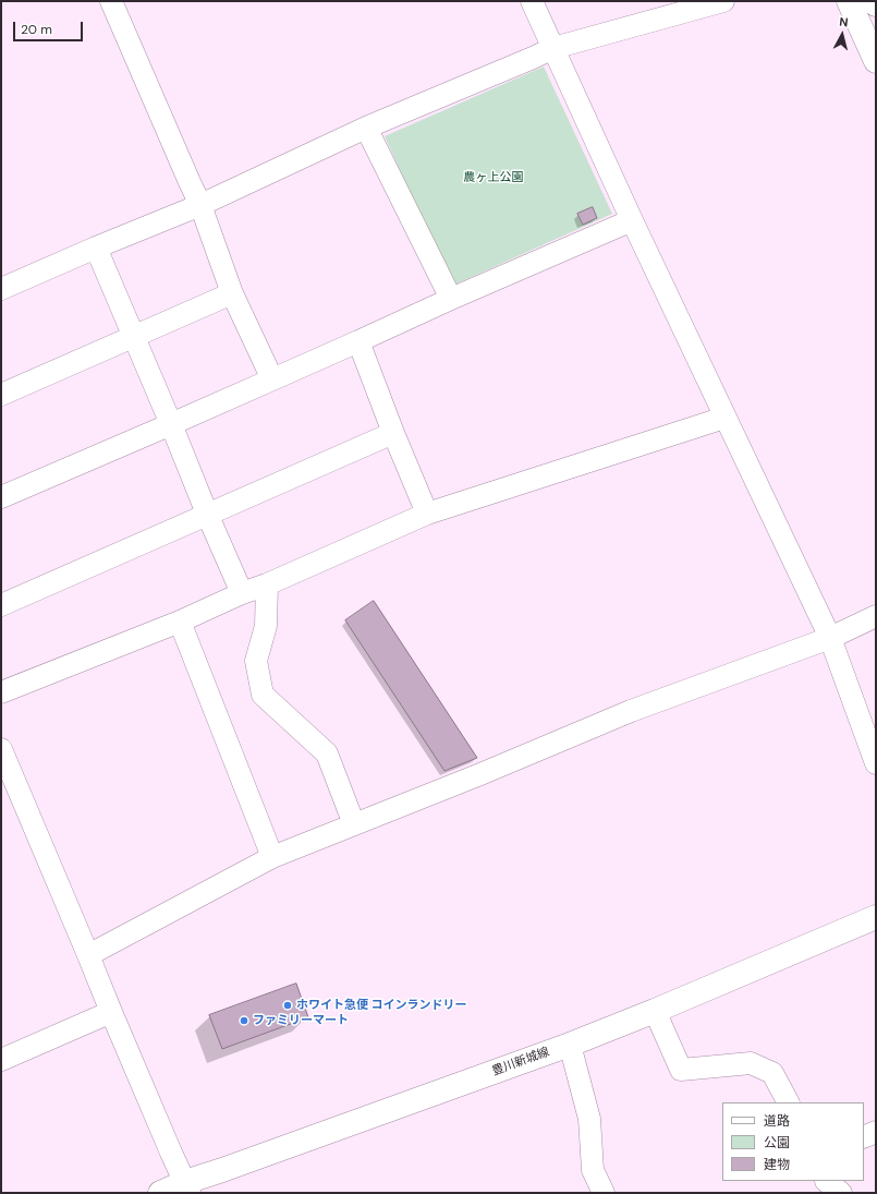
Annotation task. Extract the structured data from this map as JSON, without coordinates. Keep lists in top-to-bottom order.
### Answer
{
  "streets": {
    "main road": ["豊川新城線"]
  },
  "parks": ["農ヶ上公園"],
  "places": ["ホワイト急便 コインランドリー", "ファミリーマート"],
  "legend": ["道路", "公園", "建物"],
  "scale_bar": "20 m",
  "north": "top"
}
